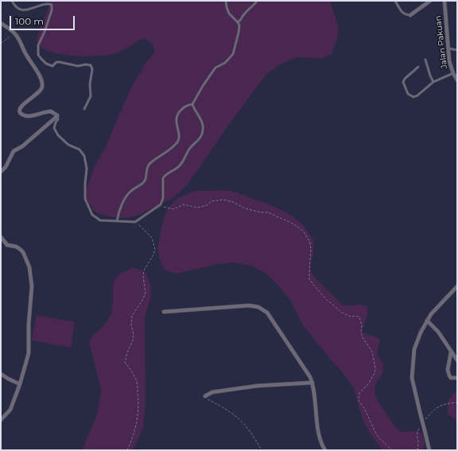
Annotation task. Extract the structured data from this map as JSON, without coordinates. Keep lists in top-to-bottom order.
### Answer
{
  "streets": {
    "street": ["Jalan Pakuan"]
  },
  "scale_bar": "100 m"
}
